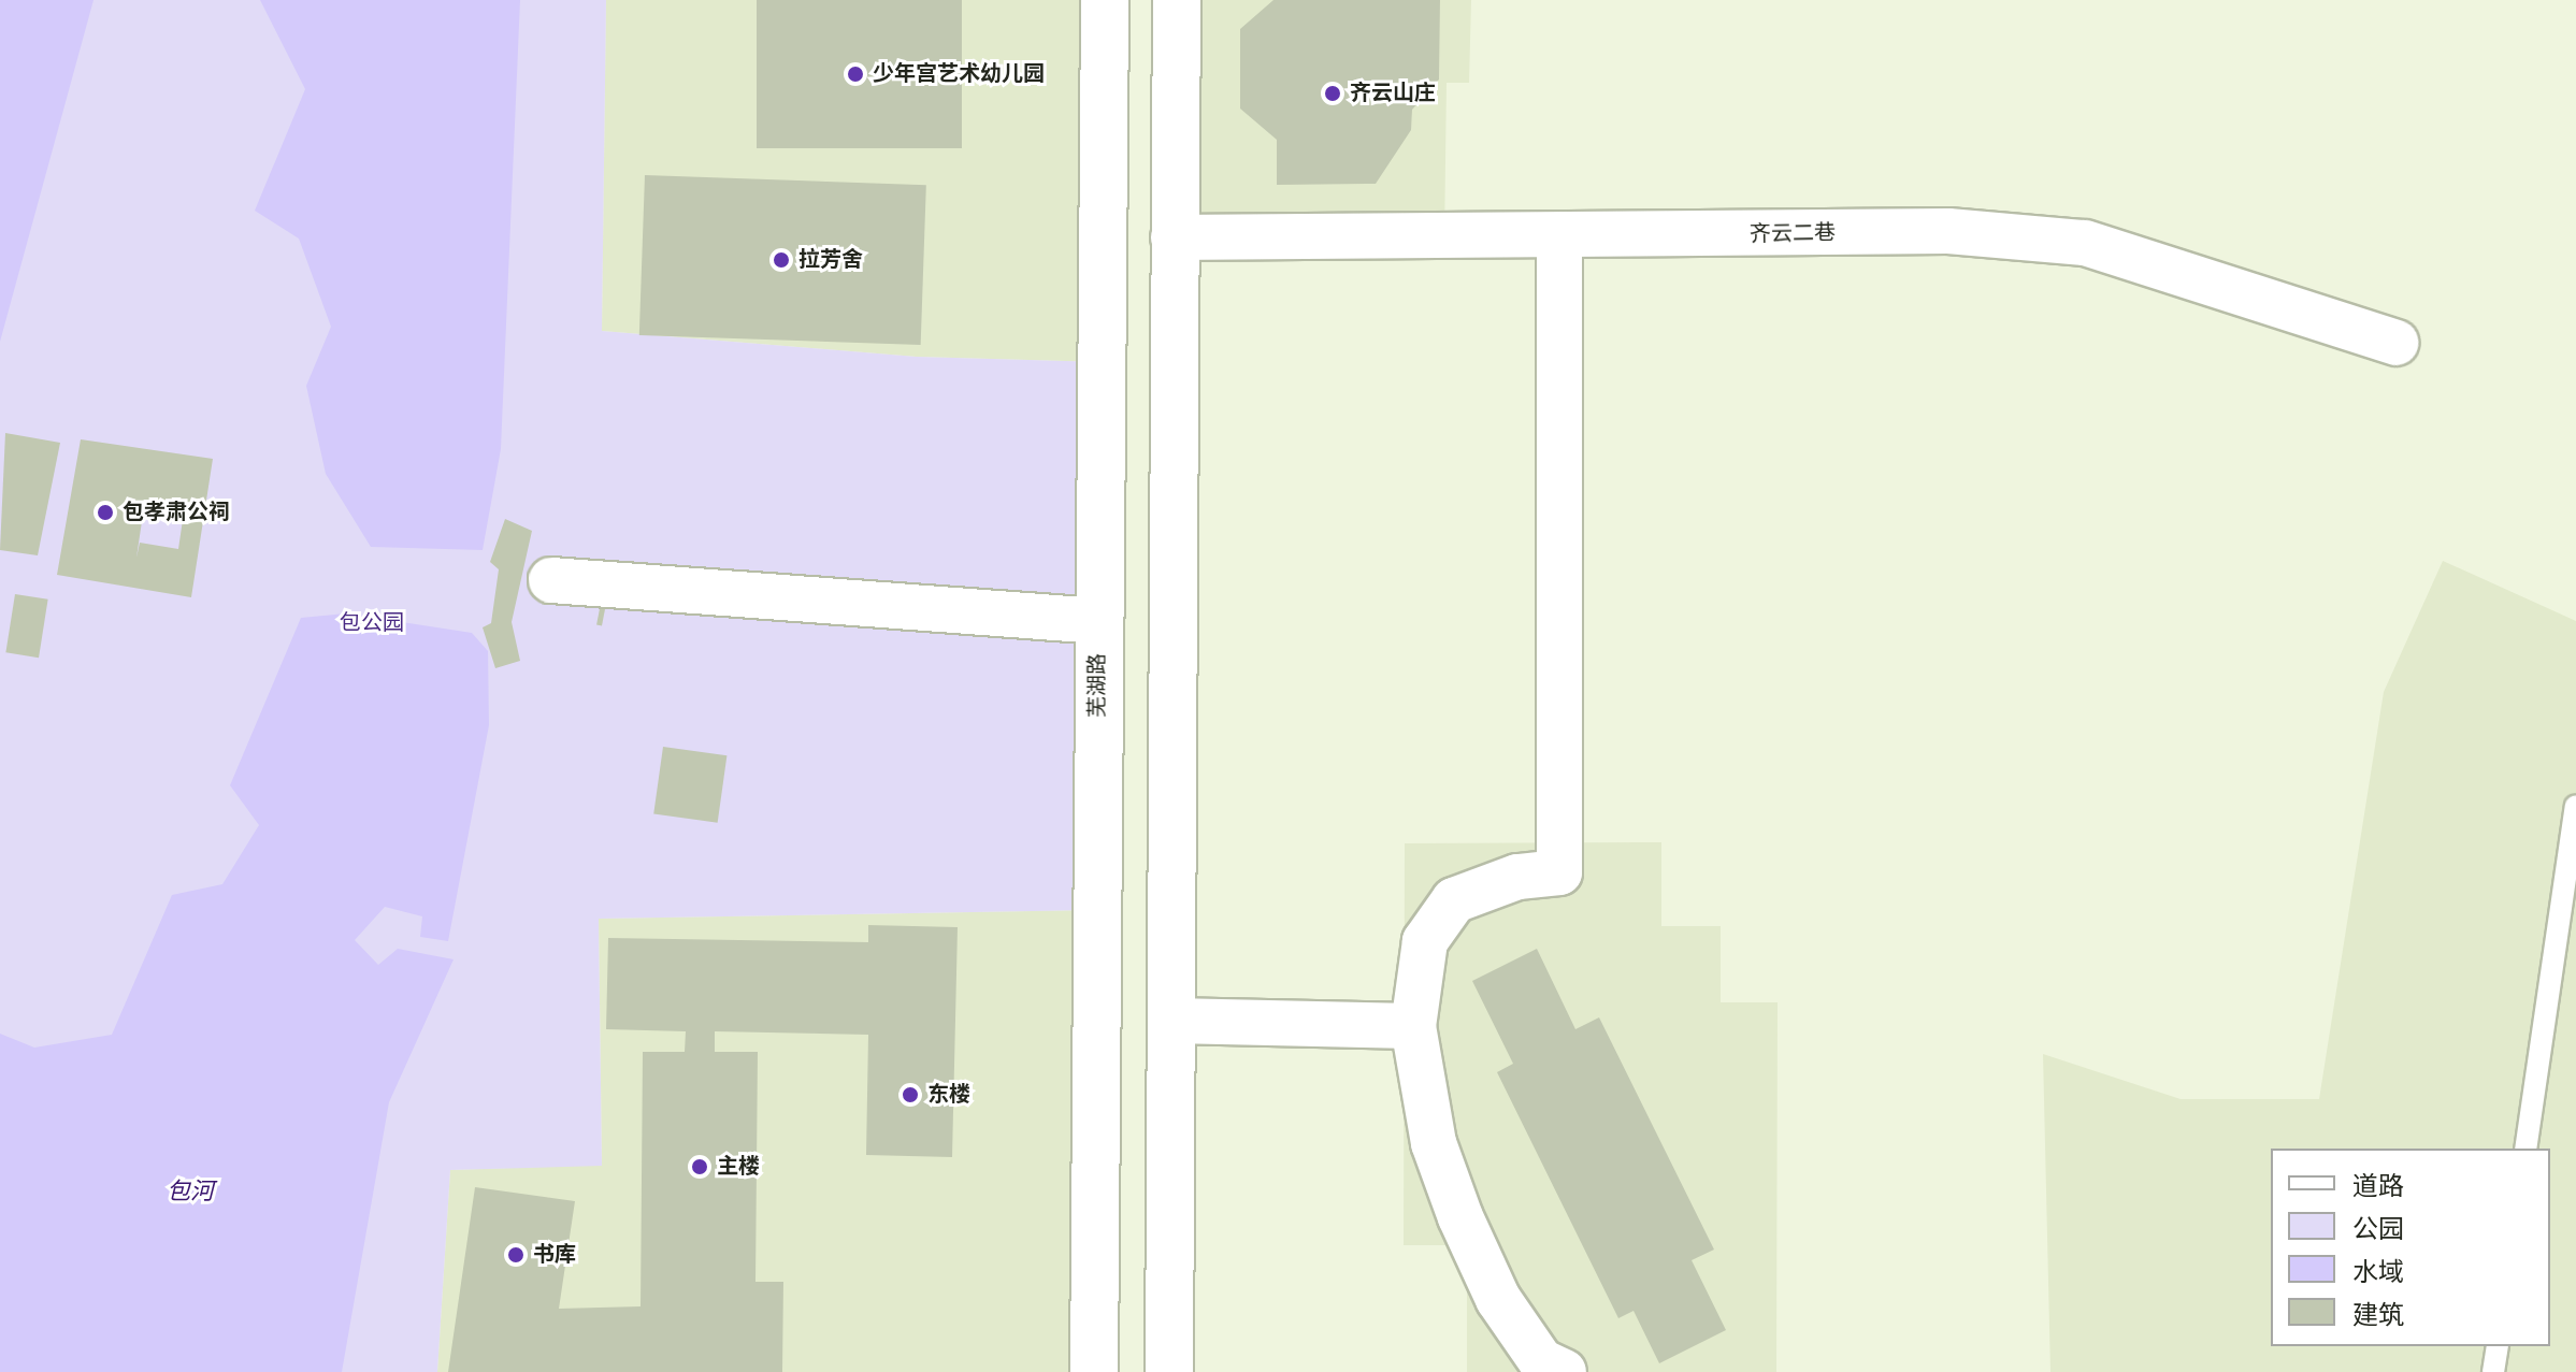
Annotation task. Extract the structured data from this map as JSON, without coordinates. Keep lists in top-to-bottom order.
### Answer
{
  "streets": {
    "main road": ["芜湖路"],
    "street": ["齐云二巷"]
  },
  "water": ["包河"],
  "parks": ["包公园"],
  "places": [
    "少年宫艺术幼儿园",
    "齐云山庄",
    "拉芳舍",
    "包孝肃公祠",
    "东楼",
    "主楼",
    "书库"
  ],
  "legend": [
    "道路",
    "公园",
    "水域",
    "建筑"
  ]
}
